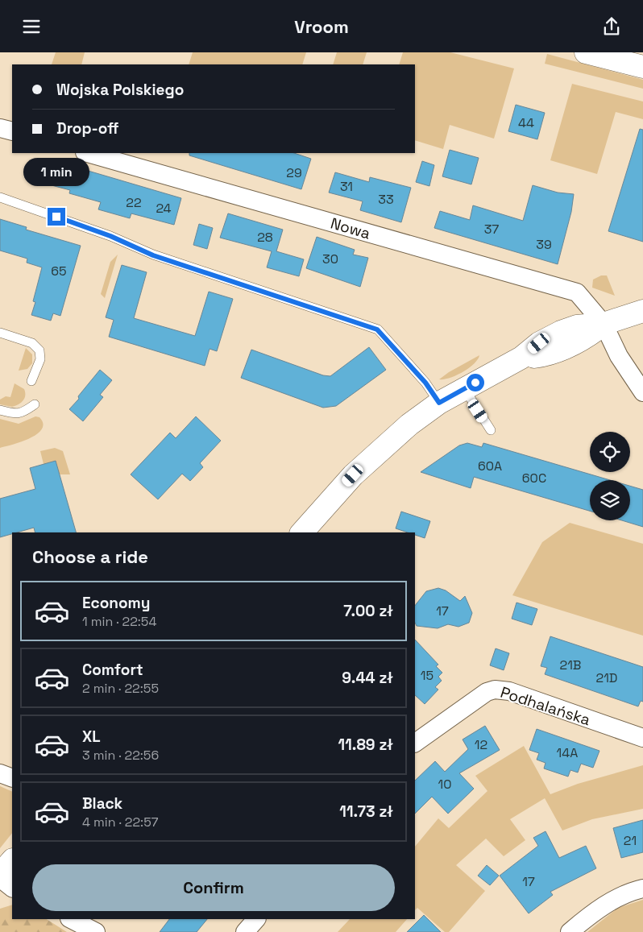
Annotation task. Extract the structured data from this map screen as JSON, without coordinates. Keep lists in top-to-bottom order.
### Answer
{
  "streets": {
    "street": ["Nowa", "Podhalańska"]
  },
  "house_numbers": [
    "44",
    "29",
    "31",
    "33",
    "22",
    "24",
    "37",
    "28",
    "39",
    "30",
    "65",
    "60A",
    "60C",
    "17",
    "21B",
    "15",
    "21D",
    "12",
    "14A",
    "10",
    "21",
    "17"
  ],
  "page": {
    "header": "Vroom",
    "banner": ["Wojska Polskiego", "Drop-off"],
    "bubble": "1 min",
    "heading": "Choose a ride",
    "list": [
      {
        "name": "Economy",
        "note": "1 min · 22:54",
        "value": "7.00 zł"
      },
      {
        "name": "Comfort",
        "note": "2 min · 22:55",
        "value": "9.44 zł"
      },
      {
        "name": "XL",
        "note": "3 min · 22:56",
        "value": "11.89 zł"
      },
      {
        "name": "Black",
        "note": "4 min · 22:57",
        "value": "11.73 zł"
      }
    ],
    "buttons": "Confirm"
  }
}
